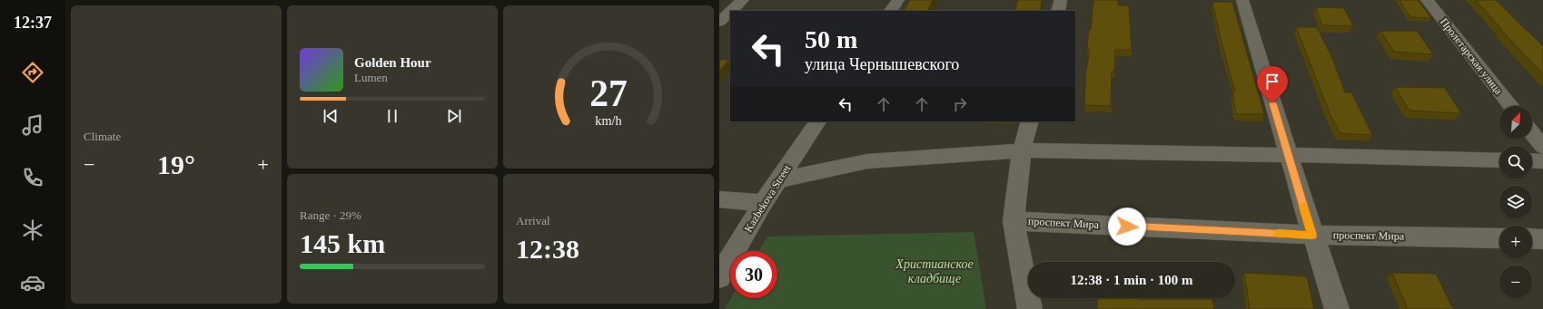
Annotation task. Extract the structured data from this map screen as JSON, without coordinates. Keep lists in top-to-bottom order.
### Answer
{
  "streets": {
    "street": ["Пролетарская улица", "Kazbekova Street", "проспект Мира"]
  },
  "parks": ["Христианское кладбище"],
  "north": "top right",
  "page": {
    "tabs": "12:37",
    "tile": [
      "Climate",
      ["Range · 29%", "145 km"],
      ["Arrival", "12:38"]
    ],
    "turn": ["50 m", "улица Чернышевского"],
    "song": ["Golden Hour", "Lumen"],
    "map_buttons": ["+", "−"],
    "heat": ["−", "19°", "+"],
    "limit": "30",
    "trip": "12:38 · 1 min · 100 m",
    "gauge": ["27", "km/h"]
  }
}
